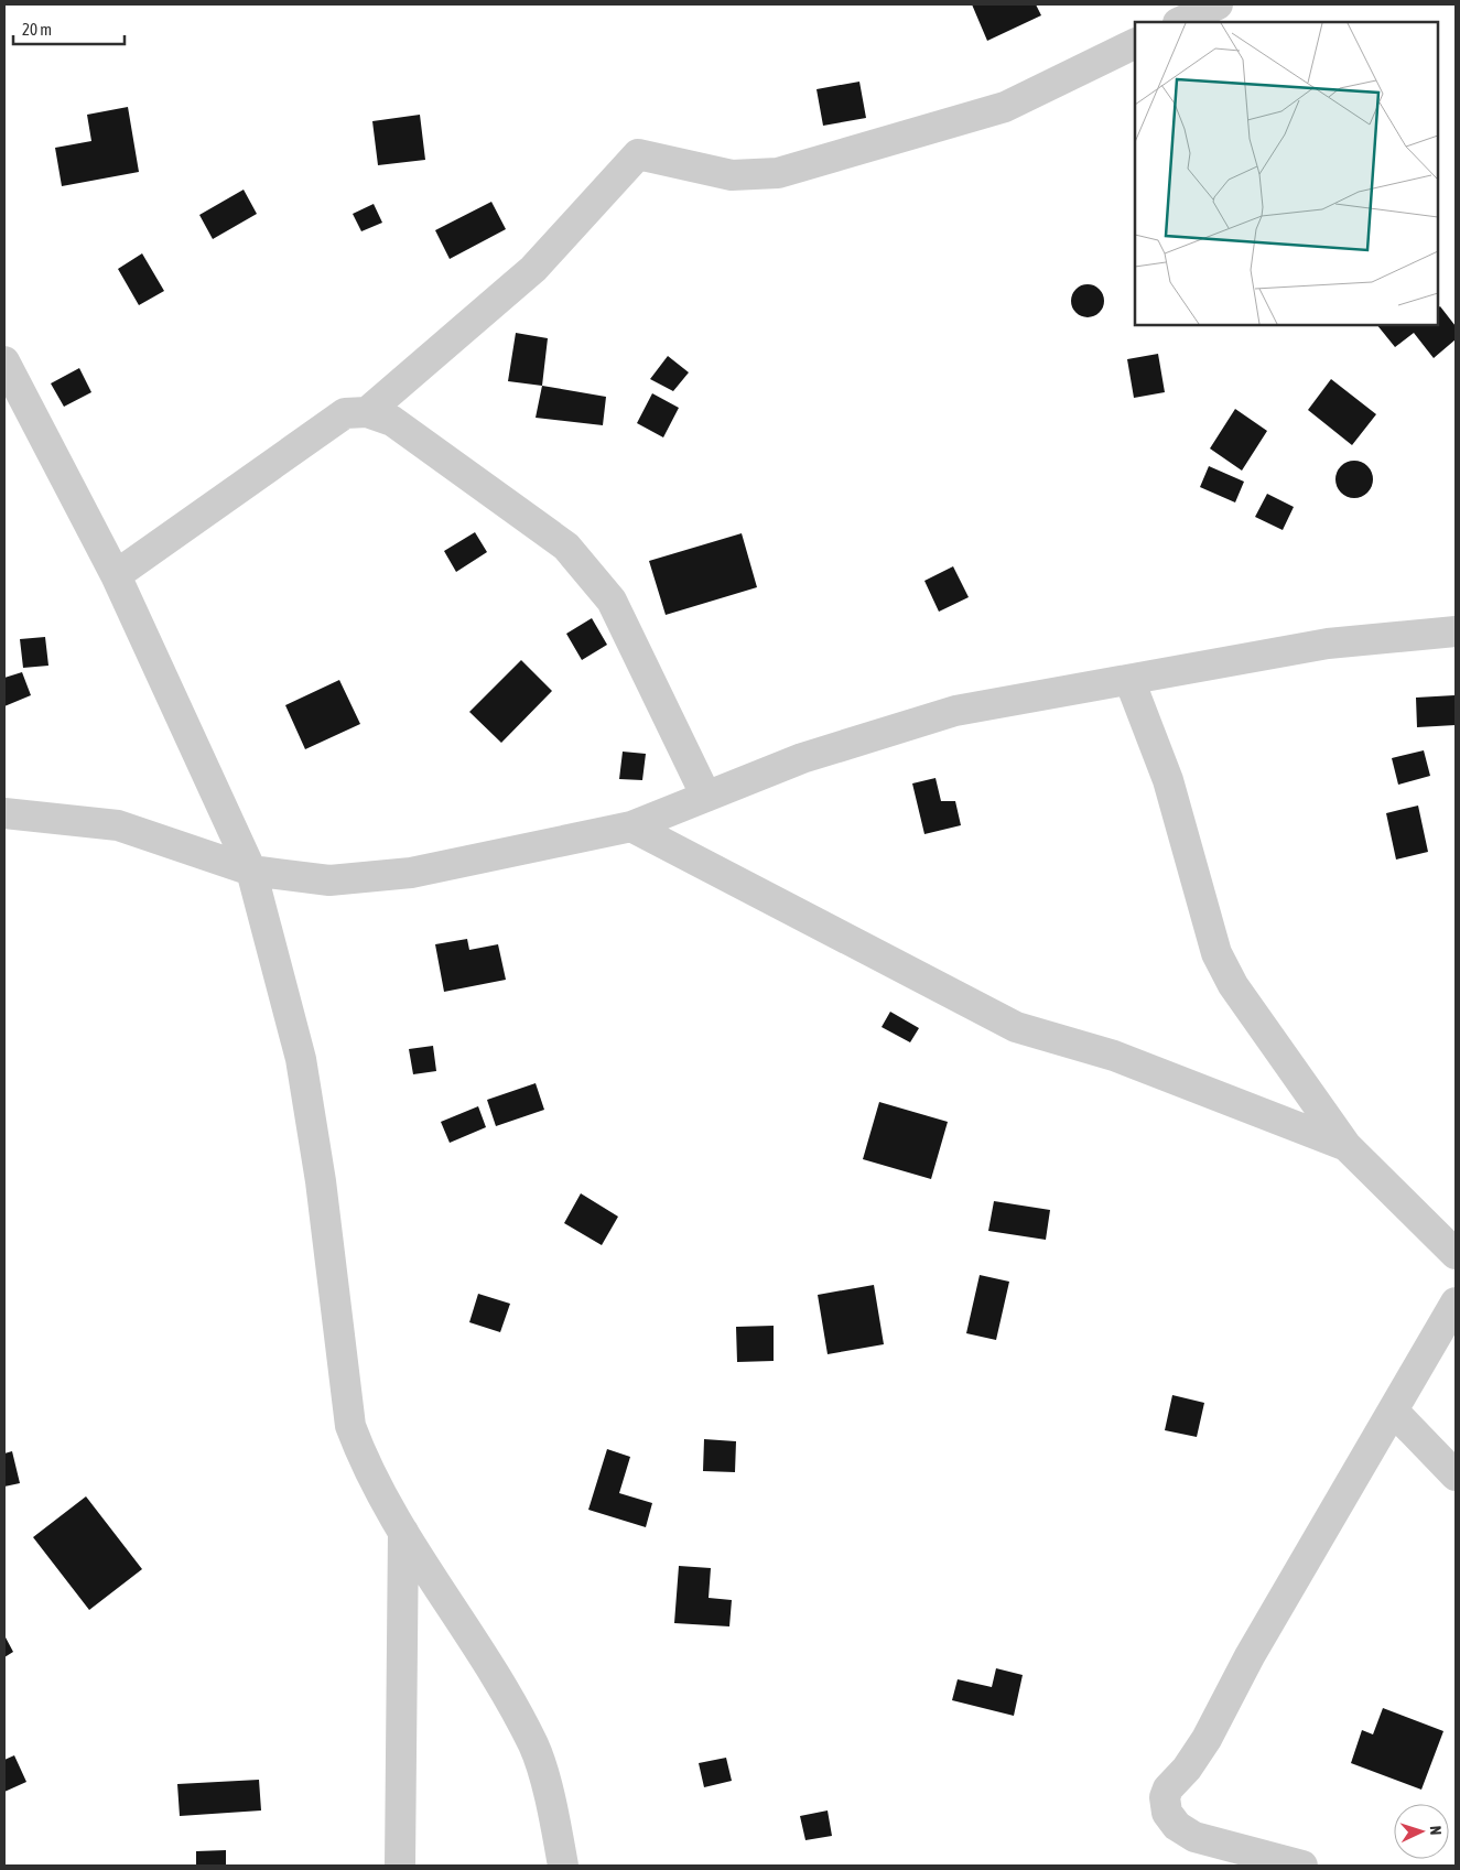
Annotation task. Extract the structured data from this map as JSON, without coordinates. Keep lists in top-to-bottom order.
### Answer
{
  "scale_bar": "20 m",
  "north": "right"
}
